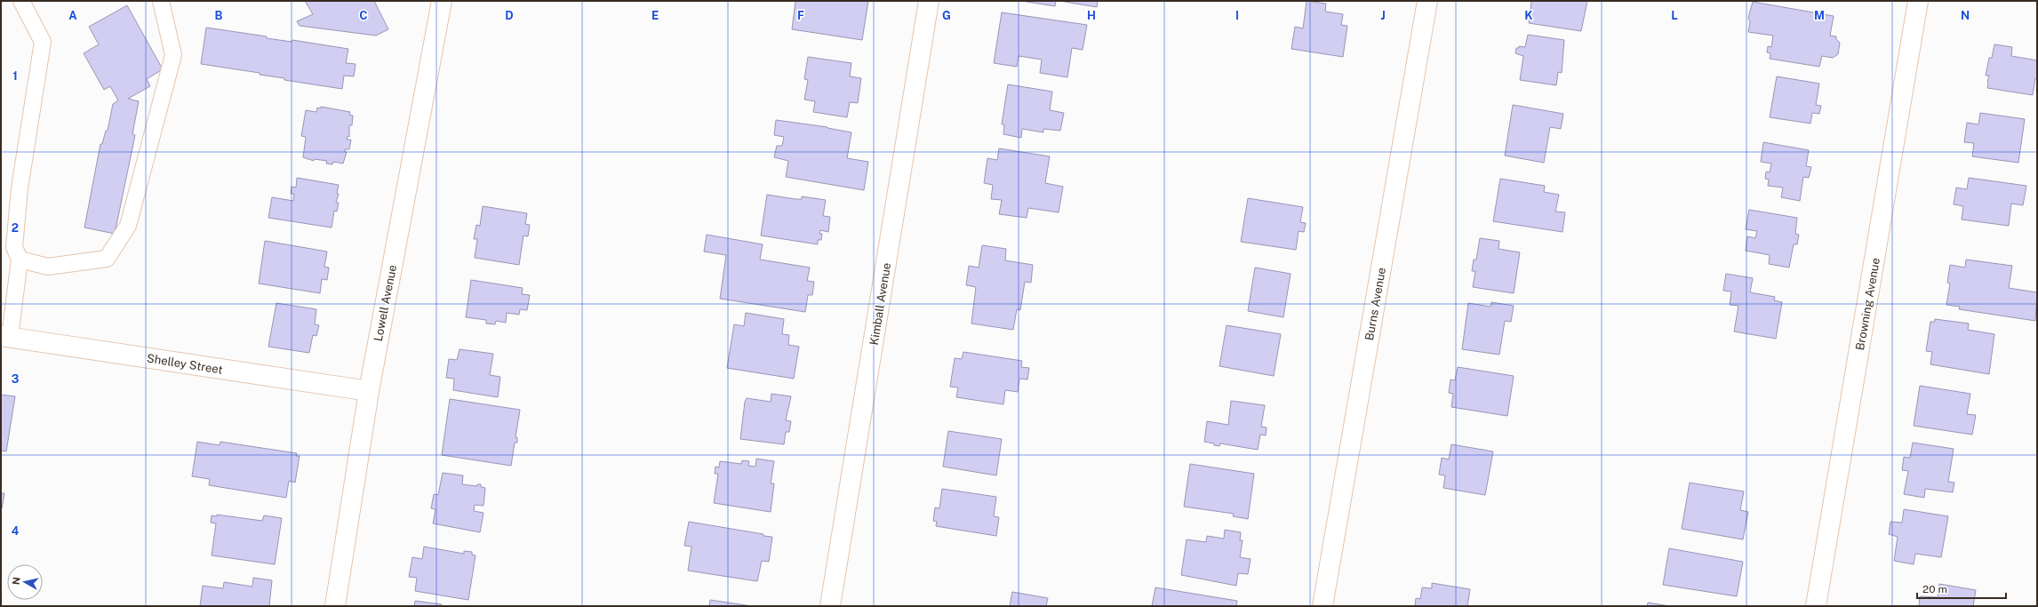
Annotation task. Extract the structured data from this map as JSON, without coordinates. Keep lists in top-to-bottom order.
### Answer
{
  "streets": {
    "street": [
      "Lowell Avenue",
      "Kimball Avenue",
      "Burns Avenue",
      "Browning Avenue",
      "Shelley Street"
    ]
  },
  "crossings": [
    ["Lowell Avenue", "Shelley Street"]
  ],
  "scale_bar": "20 m",
  "north": "left",
  "grid": {
    "columns": [
      "A",
      "B",
      "C",
      "D",
      "E",
      "F",
      "G",
      "H",
      "I",
      "J",
      "K",
      "L",
      "M",
      "N"
    ],
    "rows": [
      "1",
      "2",
      "3",
      "4"
    ]
  }
}
